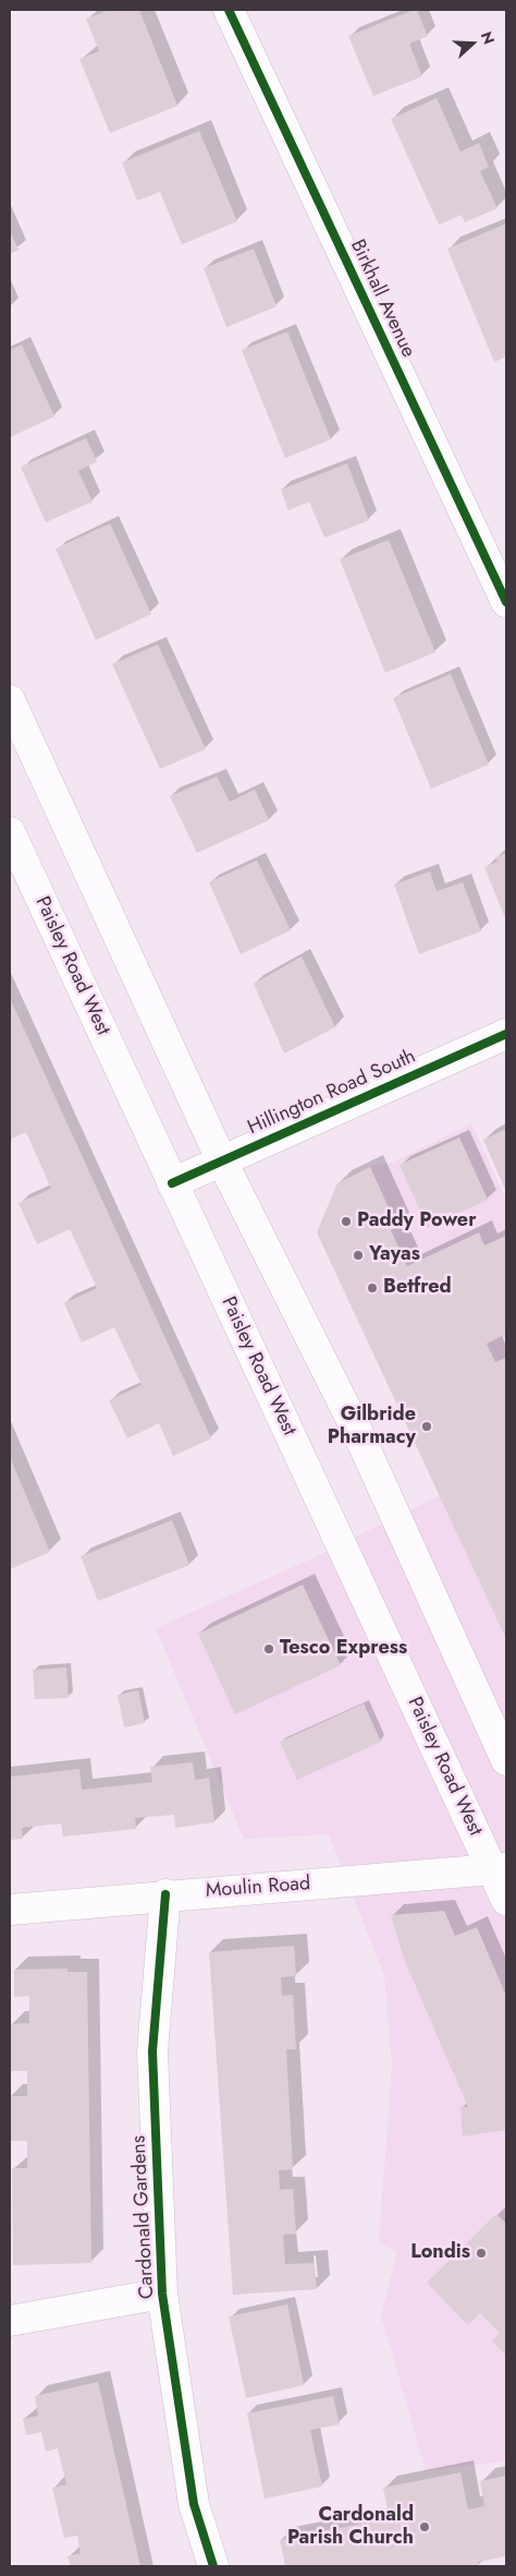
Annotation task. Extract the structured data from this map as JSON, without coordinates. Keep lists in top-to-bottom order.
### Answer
{
  "streets": {
    "street": [
      "Birkhall Avenue",
      "Paisley Road West",
      "Hillington Road South",
      "Moulin Road",
      "Cardonald Gardens"
    ]
  },
  "crossings": [
    ["Paisley Road West", "Hillington Road South"],
    ["Paisley Road West", "Moulin Road"],
    ["Moulin Road", "Cardonald Gardens"]
  ],
  "places": [
    "Paddy Power",
    "Yayas",
    "Betfred",
    "Gilbride Pharmacy",
    "Tesco Express",
    "Londis",
    "Cardonald Parish Church"
  ],
  "north": "right"
}
